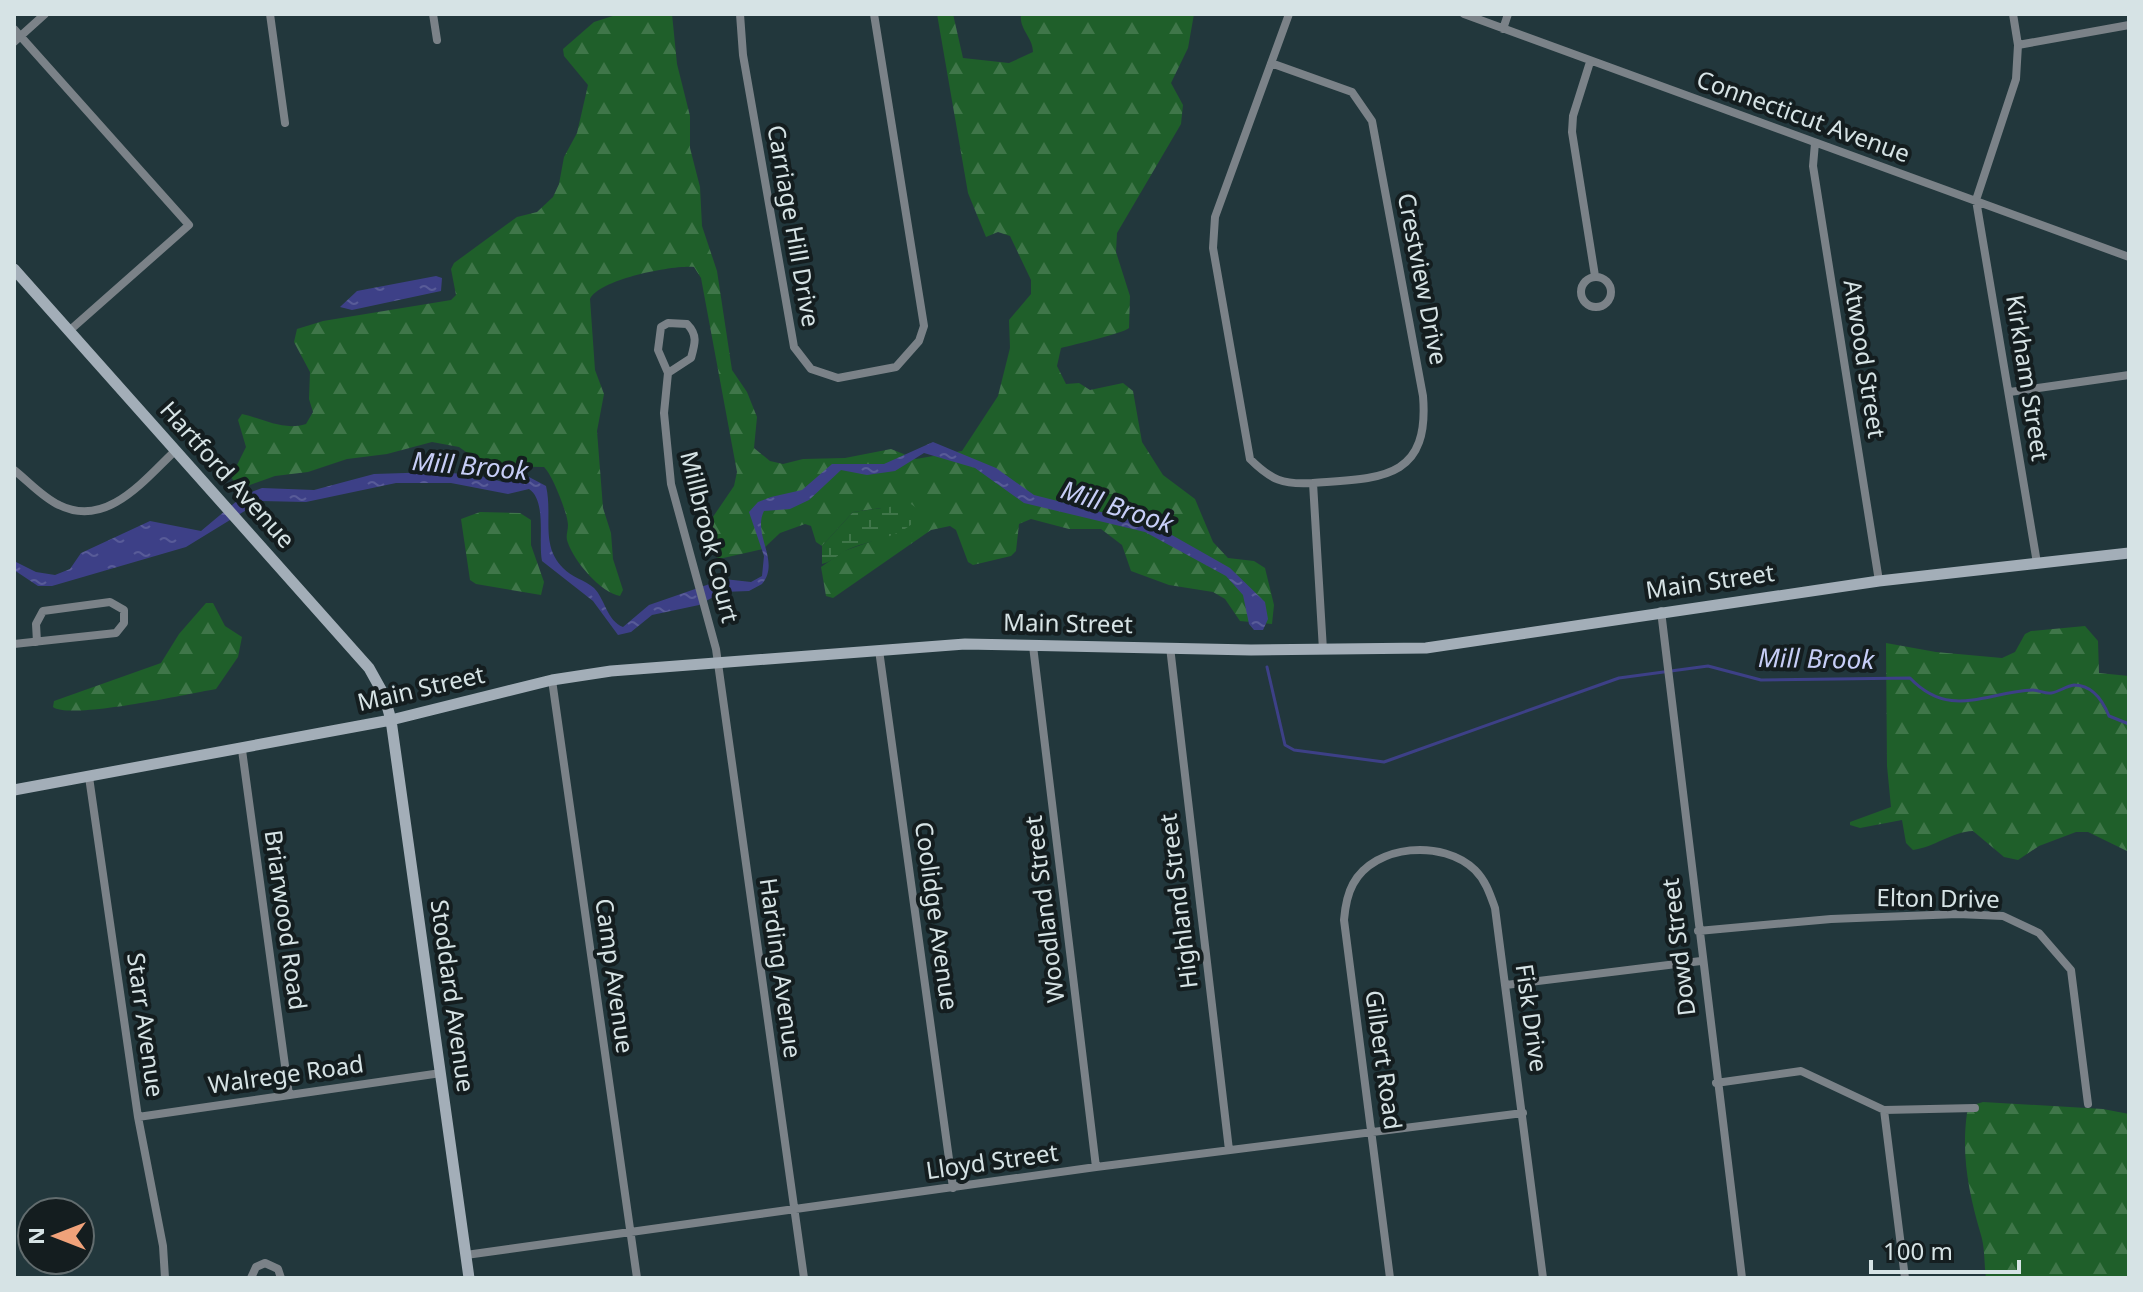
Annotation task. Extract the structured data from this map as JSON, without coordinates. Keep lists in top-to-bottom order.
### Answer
{
  "streets": {
    "main road": ["Hartford Avenue", "Main Street", "Stoddard Avenue"],
    "street": [
      "Connecticut Avenue",
      "Carriage Hill Drive",
      "Crestview Drive",
      "Atwood Street",
      "Kirkham Street",
      "Millbrook Court",
      "Elton Drive",
      "Highland Street",
      "Woodland Street",
      "Coolidge Avenue",
      "Briarwood Road",
      "Dowd Street",
      "Harding Avenue",
      "Camp Avenue",
      "Fisk Drive",
      "Starr Avenue",
      "Gilbert Road",
      "Walrege Road",
      "Lloyd Street"
    ]
  },
  "crossings": [
    ["Connecticut Avenue", "Atwood Street"],
    ["Connecticut Avenue", "Kirkham Street"],
    ["Atwood Street", "Main Street"],
    ["Kirkham Street", "Main Street"],
    ["Hartford Avenue", "Main Street"],
    ["Hartford Avenue", "Stoddard Avenue"],
    ["Millbrook Court", "Main Street"],
    ["Millbrook Court", "Harding Avenue"],
    ["Main Street", "Highland Street"],
    ["Main Street", "Woodland Street"],
    ["Main Street", "Coolidge Avenue"],
    ["Main Street", "Briarwood Road"],
    ["Main Street", "Dowd Street"],
    ["Main Street", "Harding Avenue"],
    ["Main Street", "Camp Avenue"],
    ["Main Street", "Stoddard Avenue"],
    ["Main Street", "Starr Avenue"],
    ["Elton Drive", "Dowd Street"],
    ["Highland Street", "Lloyd Street"],
    ["Woodland Street", "Lloyd Street"],
    ["Coolidge Avenue", "Lloyd Street"],
    ["Briarwood Road", "Walrege Road"],
    ["Harding Avenue", "Lloyd Street"],
    ["Camp Avenue", "Lloyd Street"],
    ["Stoddard Avenue", "Walrege Road"],
    ["Stoddard Avenue", "Lloyd Street"],
    ["Fisk Drive", "Gilbert Road"],
    ["Fisk Drive", "Lloyd Street"],
    ["Starr Avenue", "Walrege Road"],
    ["Gilbert Road", "Lloyd Street"]
  ],
  "water": ["Mill Brook"],
  "scale_bar": "100 m",
  "north": "left"
}
